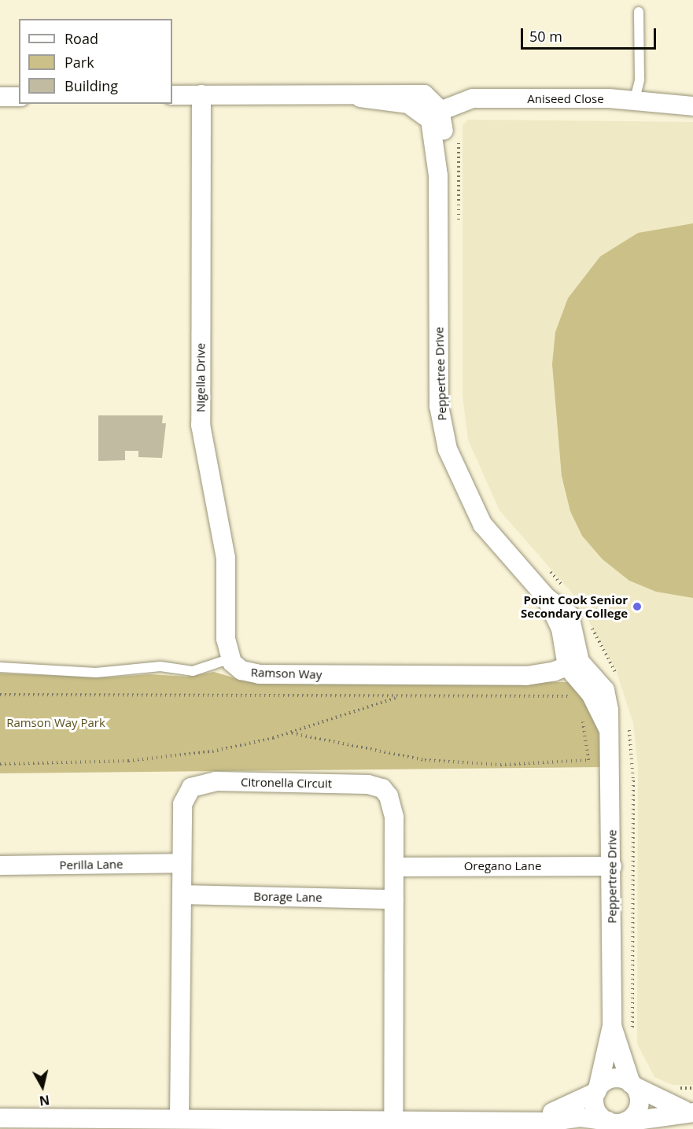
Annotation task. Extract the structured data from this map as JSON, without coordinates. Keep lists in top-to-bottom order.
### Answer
{
  "streets": {
    "street": [
      "Aniseed Close",
      "Peppertree Drive",
      "Nigella Drive",
      "Ramson Way",
      "Citronella Circuit",
      "Perilla Lane",
      "Oregano Lane",
      "Borage Lane"
    ]
  },
  "crossings": [
    ["Aniseed Close", "Peppertree Drive"],
    ["Peppertree Drive", "Ramson Way"],
    ["Peppertree Drive", "Oregano Lane"],
    ["Nigella Drive", "Ramson Way"],
    ["Citronella Circuit", "Perilla Lane"],
    ["Citronella Circuit", "Oregano Lane"],
    ["Citronella Circuit", "Borage Lane"]
  ],
  "parks": ["Ramson Way Park"],
  "places": ["Point Cook Senior Secondary College"],
  "legend": ["Road", "Park", "Building"],
  "scale_bar": "50 m",
  "north": "bottom"
}
